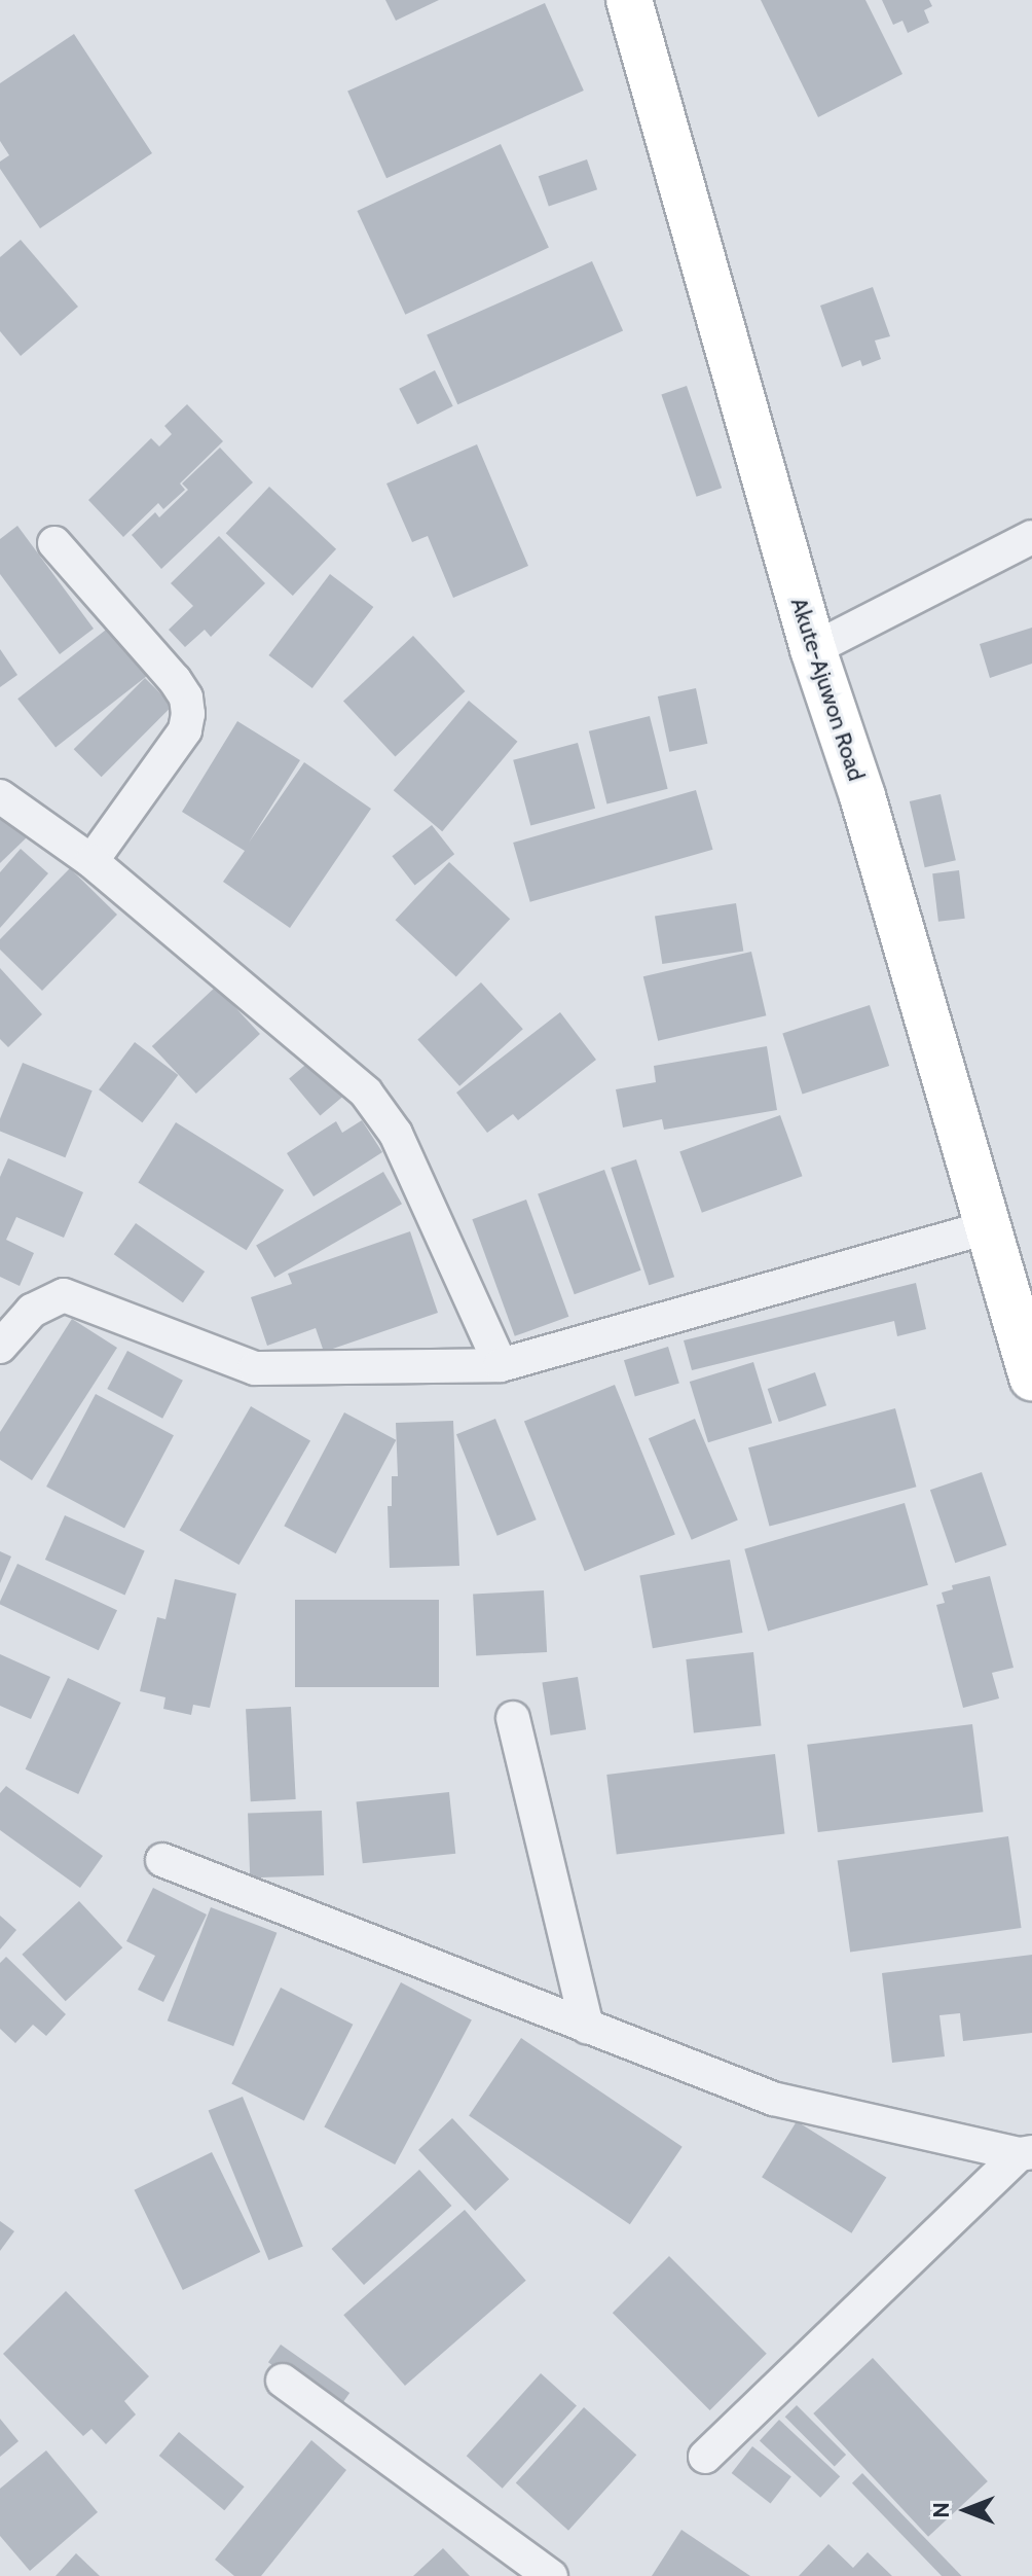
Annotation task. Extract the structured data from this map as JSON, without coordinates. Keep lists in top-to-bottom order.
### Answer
{
  "streets": {
    "main road": ["Akute-Ajuwon Road"]
  },
  "north": "left"
}
